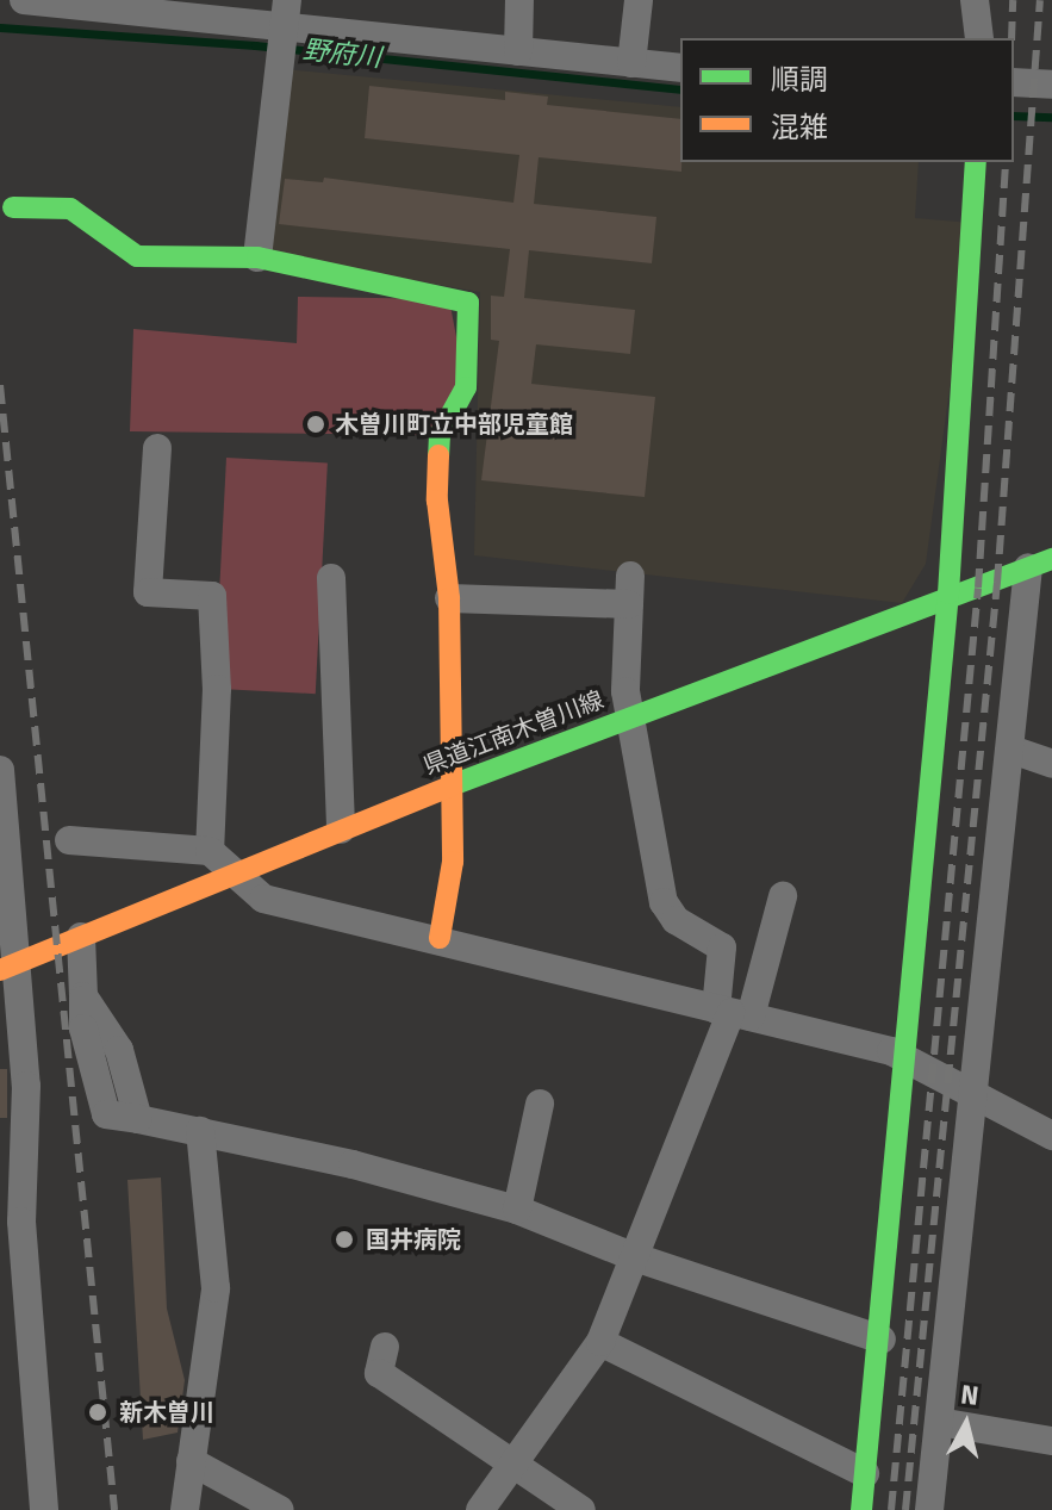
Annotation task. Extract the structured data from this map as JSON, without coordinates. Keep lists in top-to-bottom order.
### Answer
{
  "streets": {
    "street": ["県道江南木曽川線"]
  },
  "water": ["野府川"],
  "places": ["木曽川町立中部児童館", "国井病院", "新木曽川"],
  "legend": ["順調", "混雑"],
  "north": "top"
}
